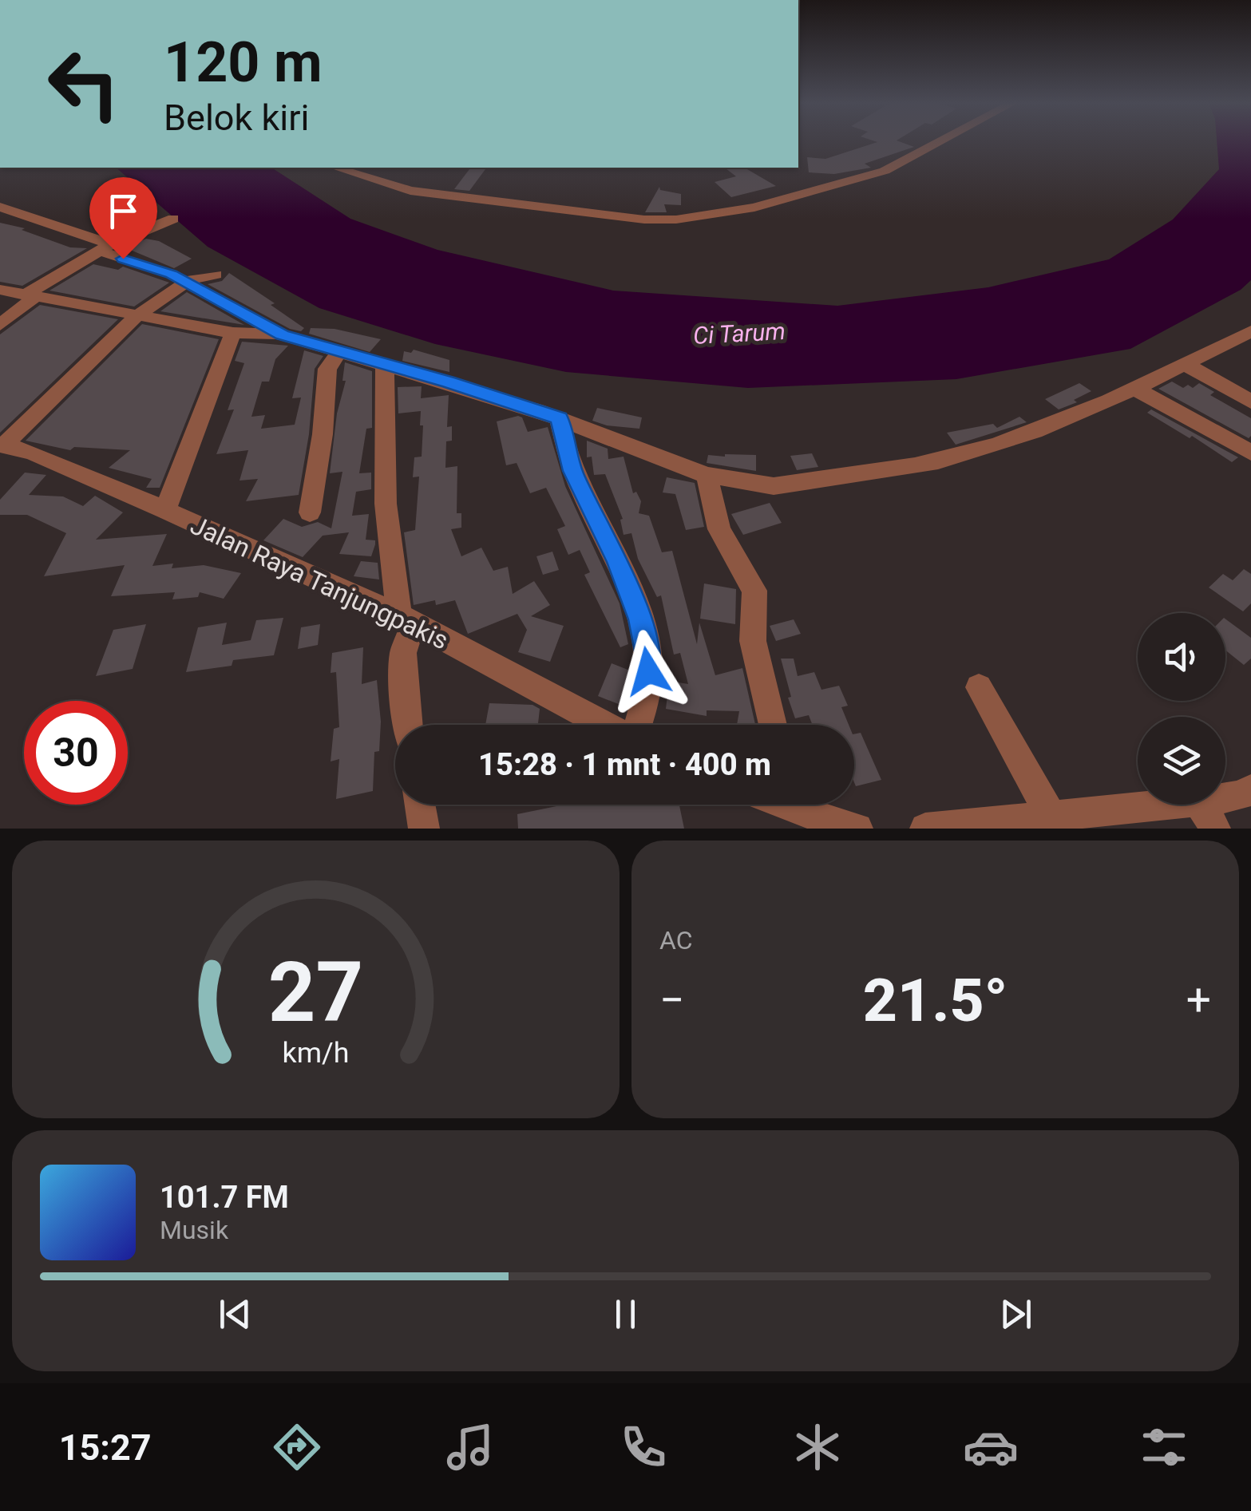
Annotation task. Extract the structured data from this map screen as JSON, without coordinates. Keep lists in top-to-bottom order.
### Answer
{
  "streets": {
    "street": ["Jalan Raya Tanjungpakis"]
  },
  "water": ["Ci Tarum"],
  "page": {
    "turn": ["120 m", "Belok kiri"],
    "limit": "30",
    "trip": "15:28 · 1 mnt · 400 m",
    "tile": "AC",
    "heat": ["−", "21.5°", "+"],
    "song": ["101.7 FM", "Musik"],
    "tabs": "15:27",
    "gauge": ["27", "km/h"]
  }
}
